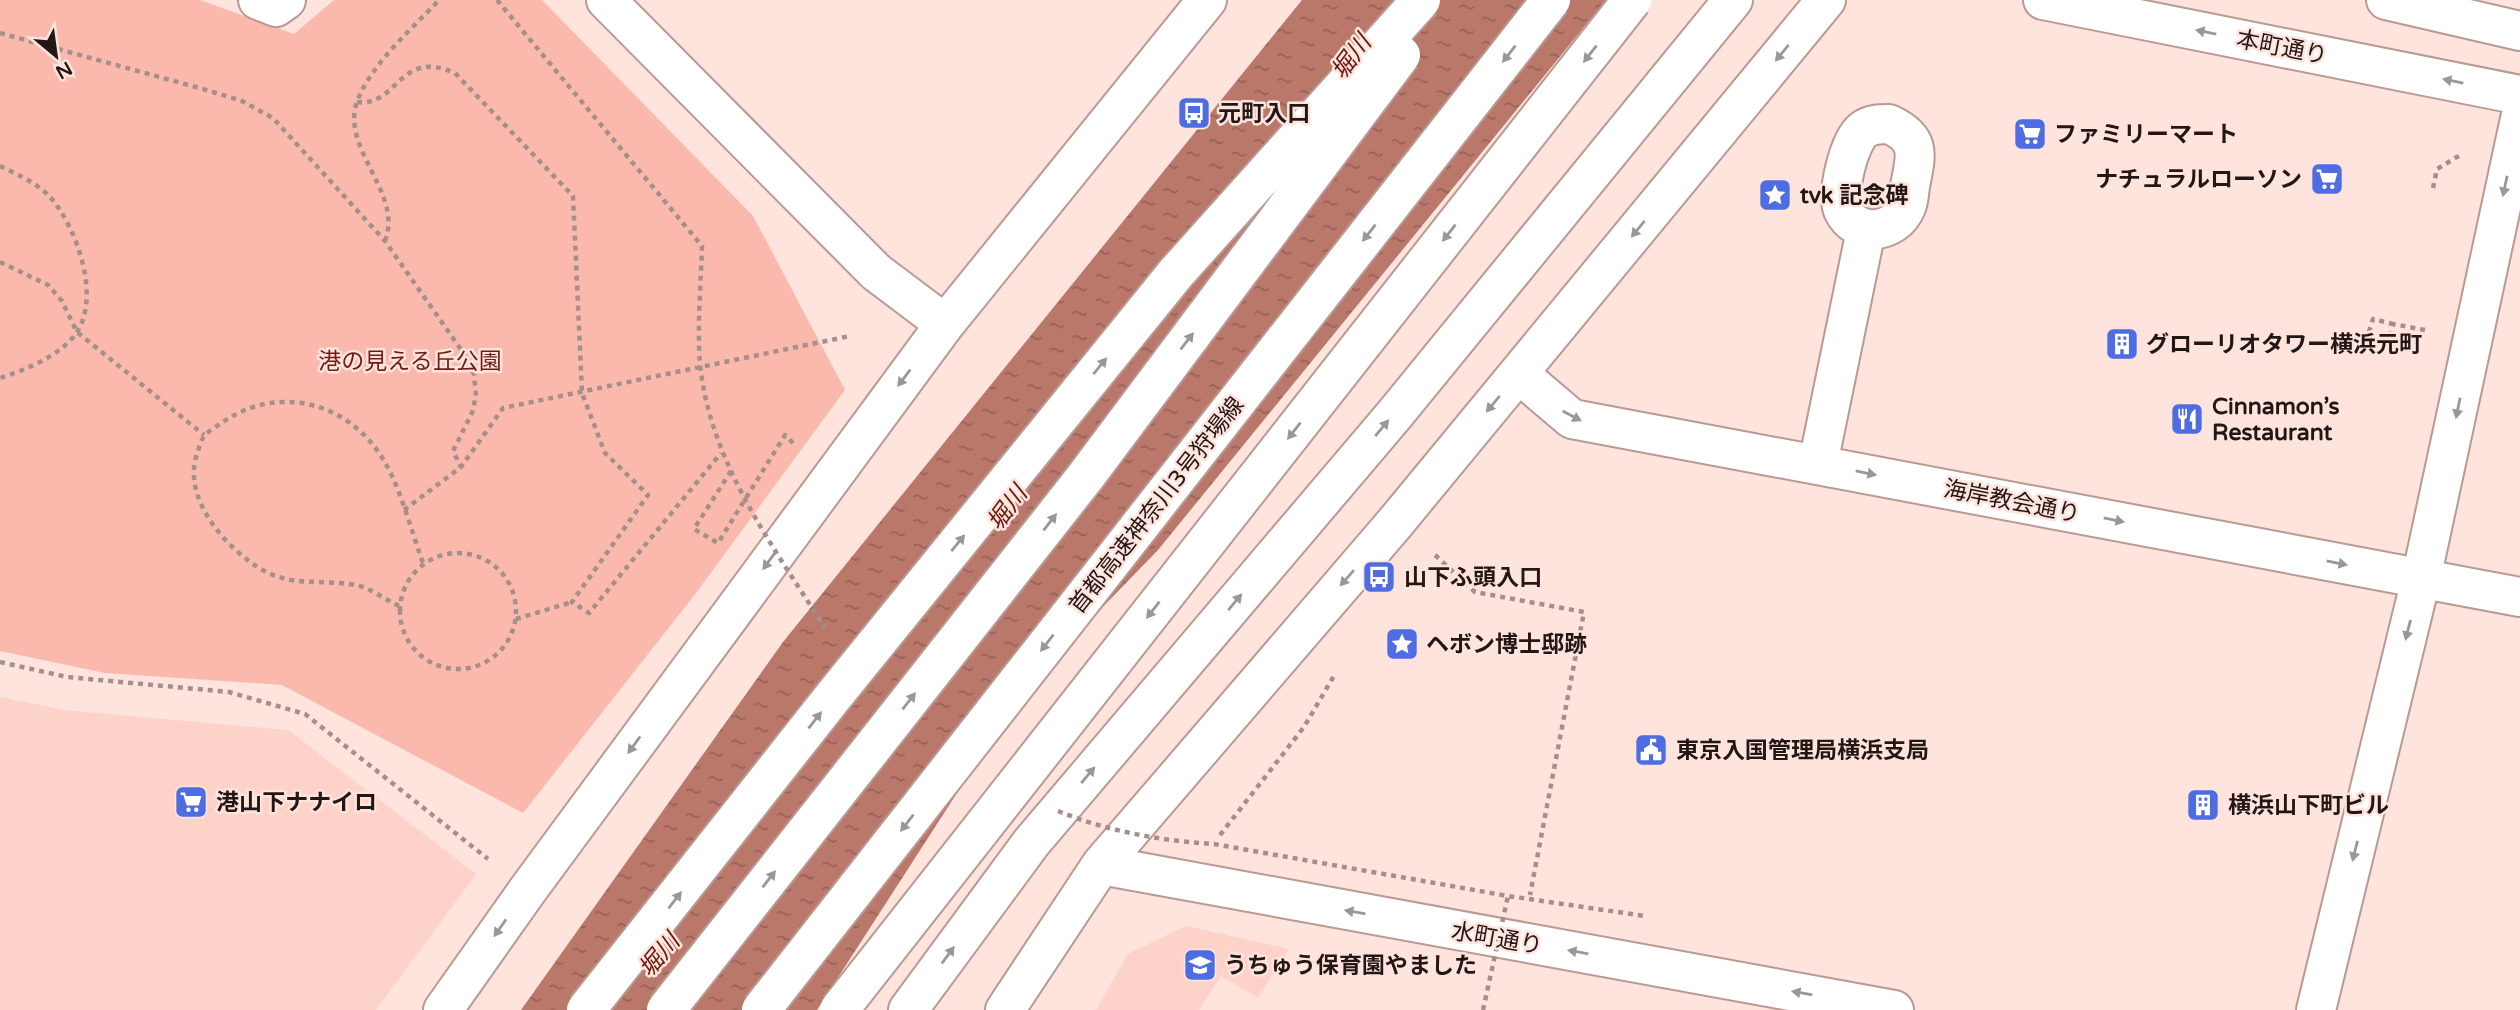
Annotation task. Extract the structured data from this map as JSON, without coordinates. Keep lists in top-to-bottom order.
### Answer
{
  "streets": {
    "main road": [
      "本町通り",
      "海岸教会通り",
      "首都高速神奈川3号狩場線",
      "水町通り"
    ]
  },
  "one_way": ["本町通り", "海岸教会通り", "水町通り"],
  "water": ["堀川"],
  "parks": ["港の見える丘公園"],
  "places": {
    "bus stop": ["元町入口", "山下ふ頭入口"],
    "supermarket": ["ファミリーマート", "ナチュラルローソン", "港山下ナナイロ"],
    "place": ["tvk 記念碑", "ヘボン博士邸跡"],
    "building": ["グローリオタワー横浜元町", "横浜山下町ビル"],
    "restaurant": ["Cinnamon’s Restaurant"],
    "public building": ["東京入国管理局横浜支局"],
    "school or university": ["うちゅう保育園やました"]
  },
  "north": "bottom right"
}
